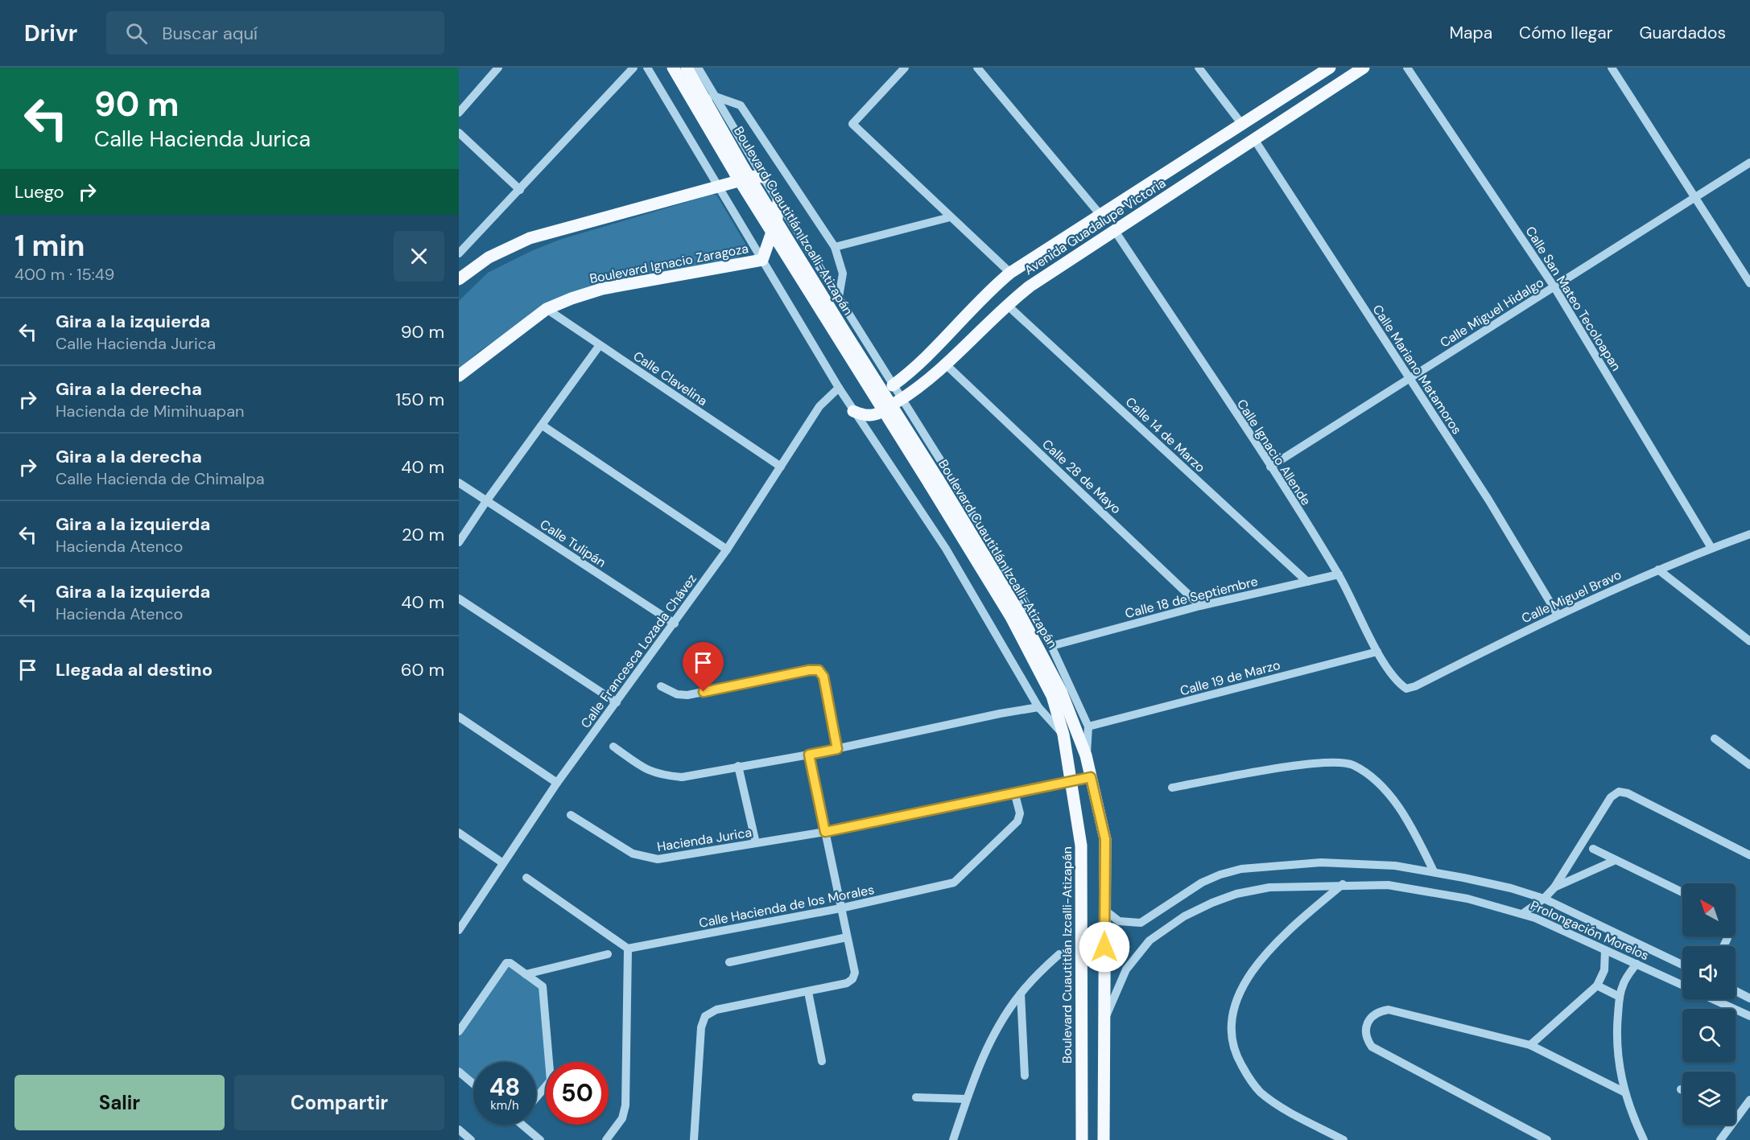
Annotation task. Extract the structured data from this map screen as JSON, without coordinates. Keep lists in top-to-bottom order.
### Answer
{
  "streets": {
    "main road": ["Boulevard Cuautitlán Izcalli-Atizapán", "Avenida Guadalupe Victoria", "Boulevard Ignacio Zaragoza"],
    "street": [
      "Calle San Mateo Tecoloapan",
      "Calle Miguel Hidalgo",
      "Calle Mariano Matamoros",
      "Calle Clavelina",
      "Calle 14 de Marzo",
      "Calle Ignacio Allende",
      "Calle 28 de Mayo",
      "Calle Tulipán",
      "Calle Miguel Bravo",
      "Calle 18 de Septiembre",
      "Calle Francesca Lozada Chávez",
      "Calle 19 de Marzo",
      "Hacienda Jurica",
      "Calle Hacienda de los Morales",
      "Prolongación Morelos"
    ]
  },
  "crossings": [
    ["Boulevard Cuautitlán Izcalli-Atizapán", "Hacienda Jurica"],
    ["Boulevard Cuautitlán Izcalli-Atizapán", "Prolongación Morelos"],
    ["Avenida Guadalupe Victoria", "Calle Mariano Matamoros"],
    ["Avenida Guadalupe Victoria", "Calle 14 de Marzo"],
    ["Avenida Guadalupe Victoria", "Calle Ignacio Allende"],
    ["Avenida Guadalupe Victoria", "Calle 28 de Mayo"],
    ["Boulevard Ignacio Zaragoza", "Calle Clavelina"],
    ["Calle San Mateo Tecoloapan", "Calle Miguel Hidalgo"],
    ["Calle San Mateo Tecoloapan", "Calle Miguel Bravo"],
    ["Calle Miguel Hidalgo", "Calle Mariano Matamoros"],
    ["Calle Miguel Hidalgo", "Calle Ignacio Allende"],
    ["Calle Mariano Matamoros", "Calle Miguel Bravo"],
    ["Calle Clavelina", "Calle Francesca Lozada Chávez"],
    ["Calle 14 de Marzo", "Calle 18 de Septiembre"],
    ["Calle Ignacio Allende", "Calle Miguel Bravo"],
    ["Calle Ignacio Allende", "Calle 18 de Septiembre"],
    ["Calle Ignacio Allende", "Calle 19 de Marzo"],
    ["Calle 28 de Mayo", "Calle 18 de Septiembre"],
    ["Calle Tulipán", "Calle Francesca Lozada Chávez"],
    ["Hacienda Jurica", "Calle Hacienda de los Morales"]
  ],
  "north": "top left",
  "page": {
    "header": "Drivr",
    "search": "Buscar aquí",
    "nav": ["Mapa", "Cómo llegar", "Guardados"],
    "turn": ["90 m", "Calle Hacienda Jurica"],
    "then": "Luego",
    "heading": ["1 min", "400 m · 15:49"],
    "list": [
      {
        "name": "Gira a la izquierda",
        "note": "Calle Hacienda Jurica",
        "value": "90 m"
      },
      {
        "name": "Gira a la derecha",
        "note": "Hacienda de Mimihuapan",
        "value": "150 m"
      },
      {
        "name": "Gira a la derecha",
        "note": "Calle Hacienda de Chimalpa",
        "value": "40 m"
      },
      {
        "name": "Gira a la izquierda",
        "note": "Hacienda Atenco",
        "value": "20 m"
      },
      {
        "name": "Gira a la izquierda",
        "note": "Hacienda Atenco",
        "value": "40 m"
      },
      {
        "name": "Llegada al destino",
        "value": "60 m"
      }
    ],
    "speed": "48 km/h",
    "limit": "50",
    "buttons": ["Salir", "Compartir"]
  }
}
